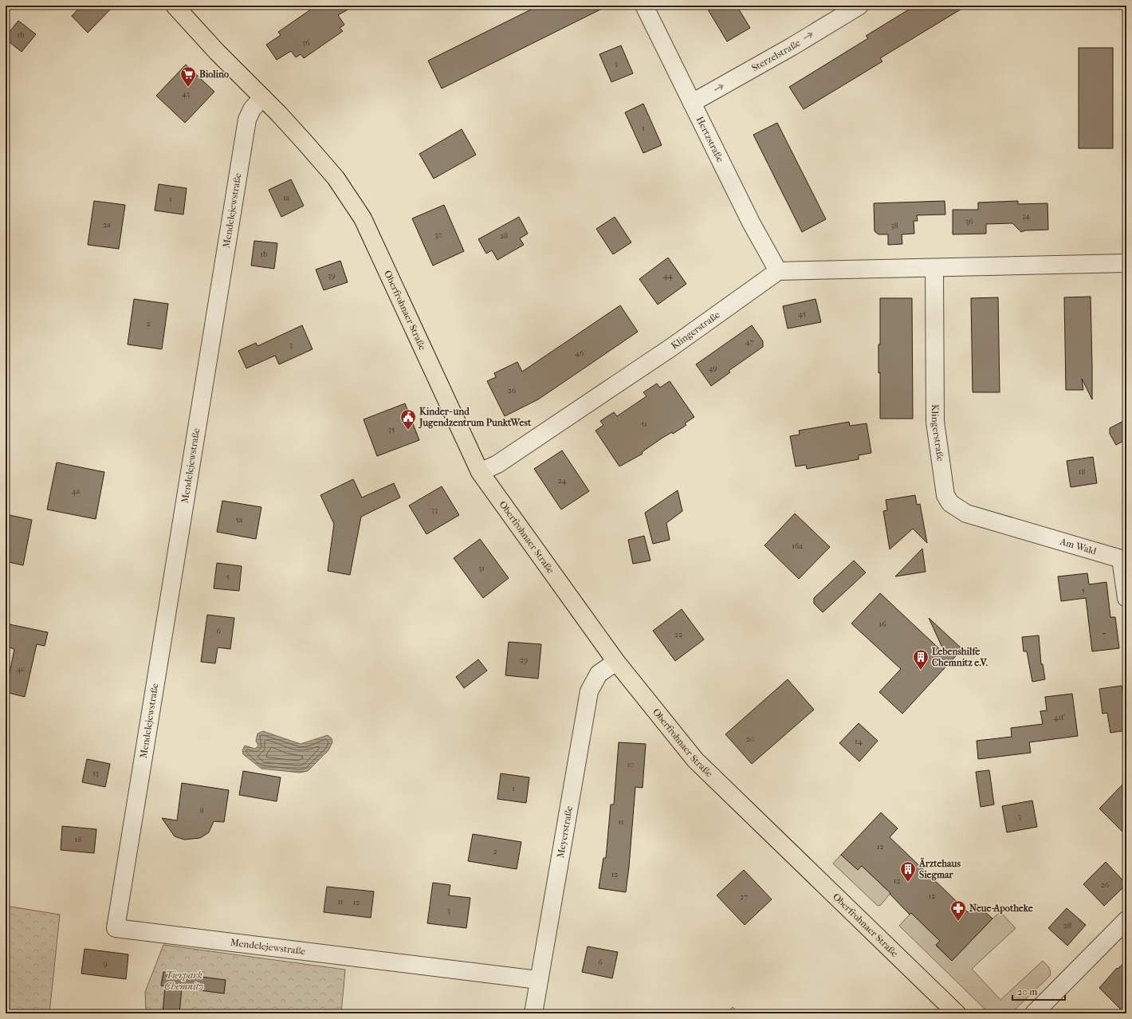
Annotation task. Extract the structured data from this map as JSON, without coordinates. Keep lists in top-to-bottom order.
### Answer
{
  "streets": {
    "main road": ["Oberfrohnaer Straße"],
    "street": [
      "Sterzelstraße",
      "Hertzstraße",
      "Mendelejewstraße",
      "Klingerstraße",
      "Am Wald",
      "Meyerstraße"
    ]
  },
  "crossings": [
    ["Sterzelstraße", "Hertzstraße"],
    ["Hertzstraße", "Klingerstraße"],
    ["Mendelejewstraße", "Oberfrohnaer Straße"],
    ["Mendelejewstraße", "Meyerstraße"],
    ["Oberfrohnaer Straße", "Klingerstraße"],
    ["Oberfrohnaer Straße", "Meyerstraße"],
    ["Klingerstraße", "Am Wald"]
  ],
  "one_way": ["Sterzelstraße"],
  "parks": ["Tierpark Chemnitz"],
  "places": {
    "supermarket": ["Biolino"],
    "public building": ["Kinder- und Jugendzentrum PunktWest"],
    "building": ["Lebenshilfe Chemnitz e.V.", "Ärztehaus Siegmar"],
    "pharmacy": ["Neue-Apotheke"]
  },
  "house_numbers": [
    "1b",
    "36",
    "3",
    "43",
    "1",
    "1a",
    "1",
    "34",
    "36",
    "2a",
    "38",
    "30",
    "28",
    "1b",
    "39",
    "44",
    "45",
    "2",
    "47",
    "3",
    "46",
    "49",
    "26",
    "51",
    "35",
    "18",
    "24",
    "4a",
    "33",
    "5a",
    "16a",
    "31",
    "5",
    "5",
    "16",
    "6",
    "22",
    "7",
    "29",
    "4c",
    "41f",
    "20",
    "14",
    "10",
    "13",
    "1",
    "8",
    "3",
    "11",
    "18",
    "12",
    "2",
    "12",
    "12",
    "26",
    "12",
    "27",
    "11",
    "12",
    "3",
    "28",
    "6",
    "9"
  ],
  "scale_bar": "20 m"
}
